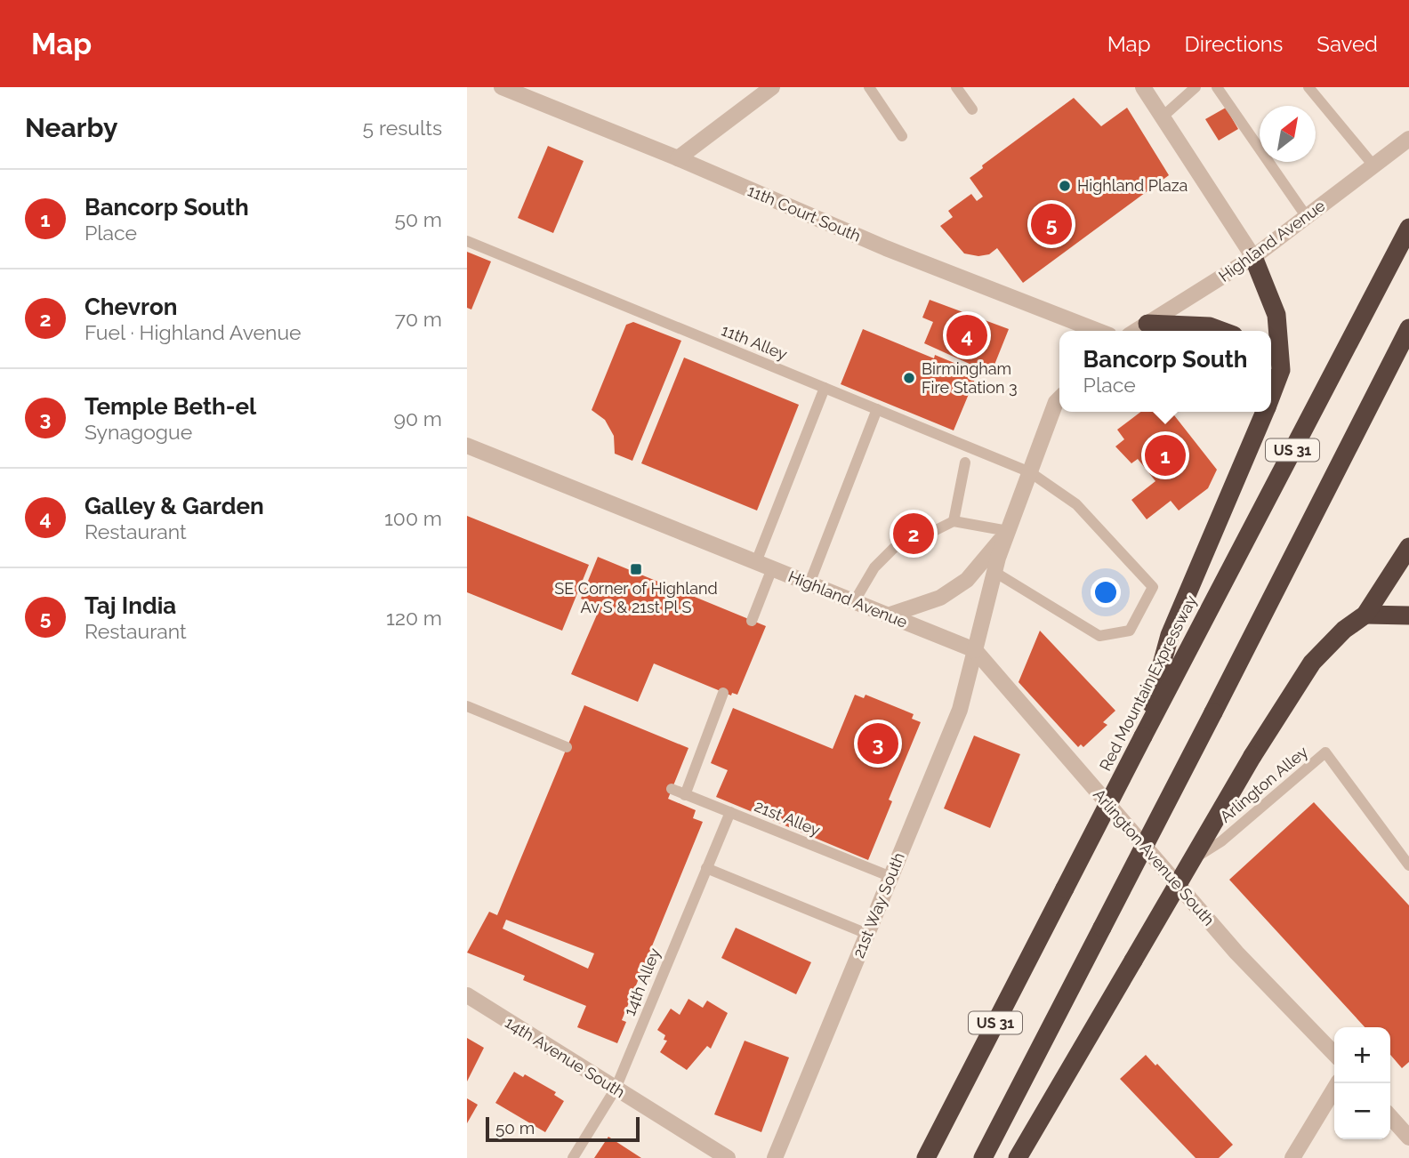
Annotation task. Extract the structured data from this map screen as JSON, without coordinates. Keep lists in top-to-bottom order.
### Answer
{
  "streets": {
    "highway": ["US 31", "Red Mountain Expressway"],
    "street": [
      "11th Court South",
      "Highland Avenue",
      "Arlington Avenue South",
      "21st Way South",
      "14th Avenue South"
    ],
    "lane": [
      "11th Alley",
      "Arlington Alley",
      "21st Alley",
      "14th Alley"
    ]
  },
  "crossings": [
    ["Highland Avenue", "Arlington Avenue South"],
    ["Highland Avenue", "21st Way South"],
    ["Arlington Alley", "Arlington Avenue South"],
    ["21st Alley", "21st Way South"],
    ["21st Alley", "14th Alley"],
    ["Arlington Avenue South", "21st Way South"],
    ["14th Alley", "14th Avenue South"]
  ],
  "places": {
    "other": ["Highland Plaza", "Birmingham Fire Station 3"],
    "transit": ["SE Corner of Highland Av S & 21st Pl S"]
  },
  "scale_bar": "50 m",
  "north": "top right",
  "page": {
    "header": "Map",
    "nav": ["Map", "Directions", "Saved"],
    "heading": ["Nearby", "5 results"],
    "list": [
      {
        "mark": "1",
        "name": "Bancorp South",
        "note": "Place",
        "value": "50 m"
      },
      {
        "mark": "2",
        "name": "Chevron",
        "note": "Fuel · Highland Avenue",
        "value": "70 m"
      },
      {
        "mark": "3",
        "name": "Temple Beth-el",
        "note": "Synagogue",
        "value": "90 m"
      },
      {
        "mark": "4",
        "name": "Galley & Garden",
        "note": "Restaurant",
        "value": "100 m"
      },
      {
        "mark": "5",
        "name": "Taj India",
        "note": "Restaurant",
        "value": "120 m"
      }
    ],
    "pins": [
      "5",
      "4",
      "1",
      "2",
      "3"
    ],
    "popup": ["Bancorp South", "Place"],
    "map_buttons": ["+", "−"],
    "scale": "50 m"
  }
}
